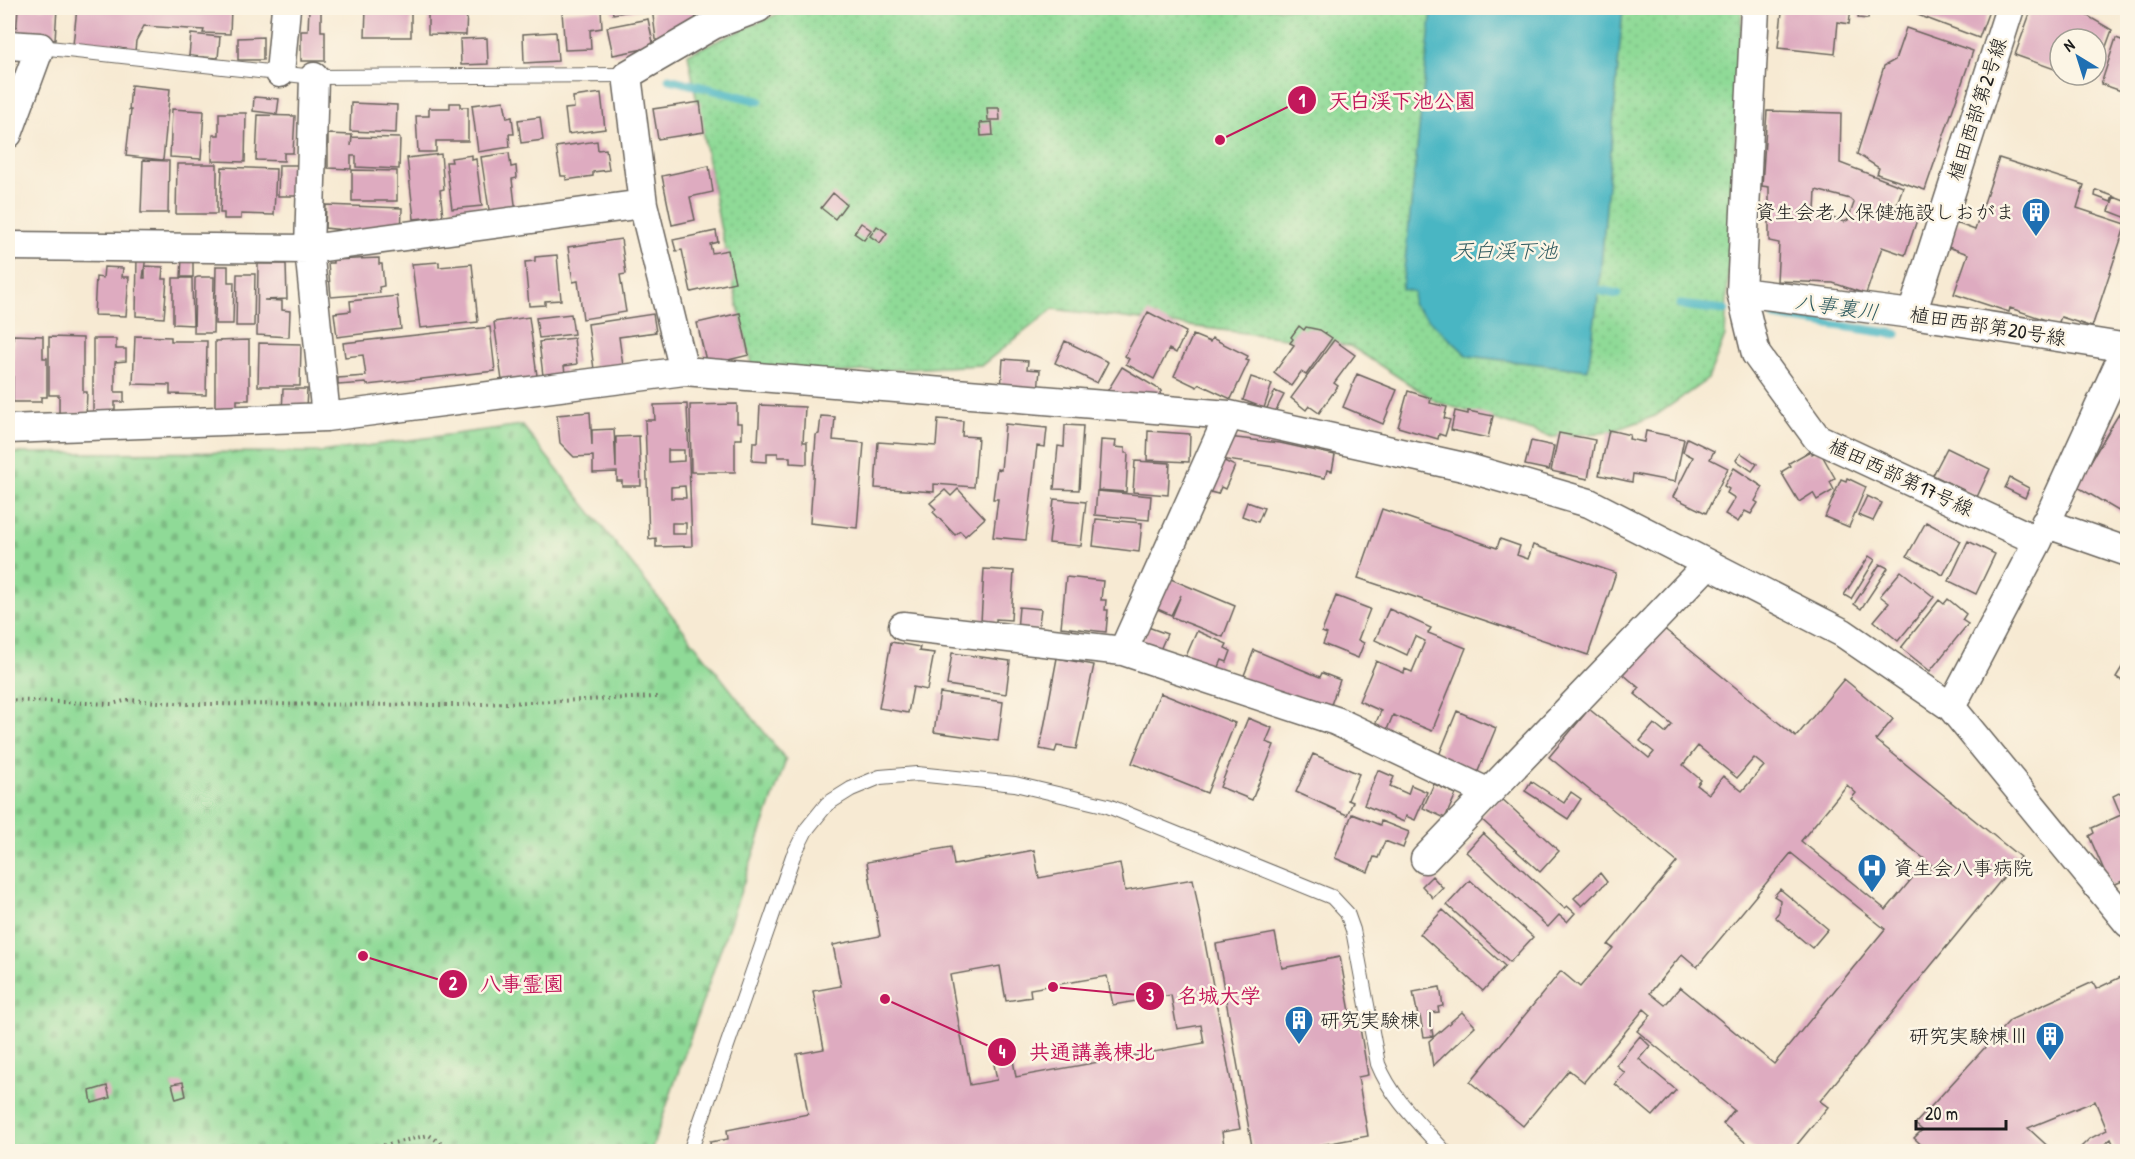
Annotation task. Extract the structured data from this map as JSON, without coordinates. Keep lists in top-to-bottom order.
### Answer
{
  "streets": {
    "street": ["植田西部第2号線", "植田西部第20号線", "植田西部第17号線"]
  },
  "crossings": [
    ["植田西部第2号線", "植田西部第20号線"],
    ["植田西部第20号線", "植田西部第17号線"]
  ],
  "water": ["天白渓下池", "八事裏川"],
  "places": {
    "other": [
      "天白渓下池公園",
      "八事霊園",
      "名城大学",
      "共通講義棟北"
    ],
    "building": ["資生会老人保健施設しおがま", "研究実験棟Ⅰ", "研究実験棟Ⅲ"],
    "hospital": ["資生会八事病院"]
  },
  "scale_bar": "20 m",
  "north": "top left"
}
